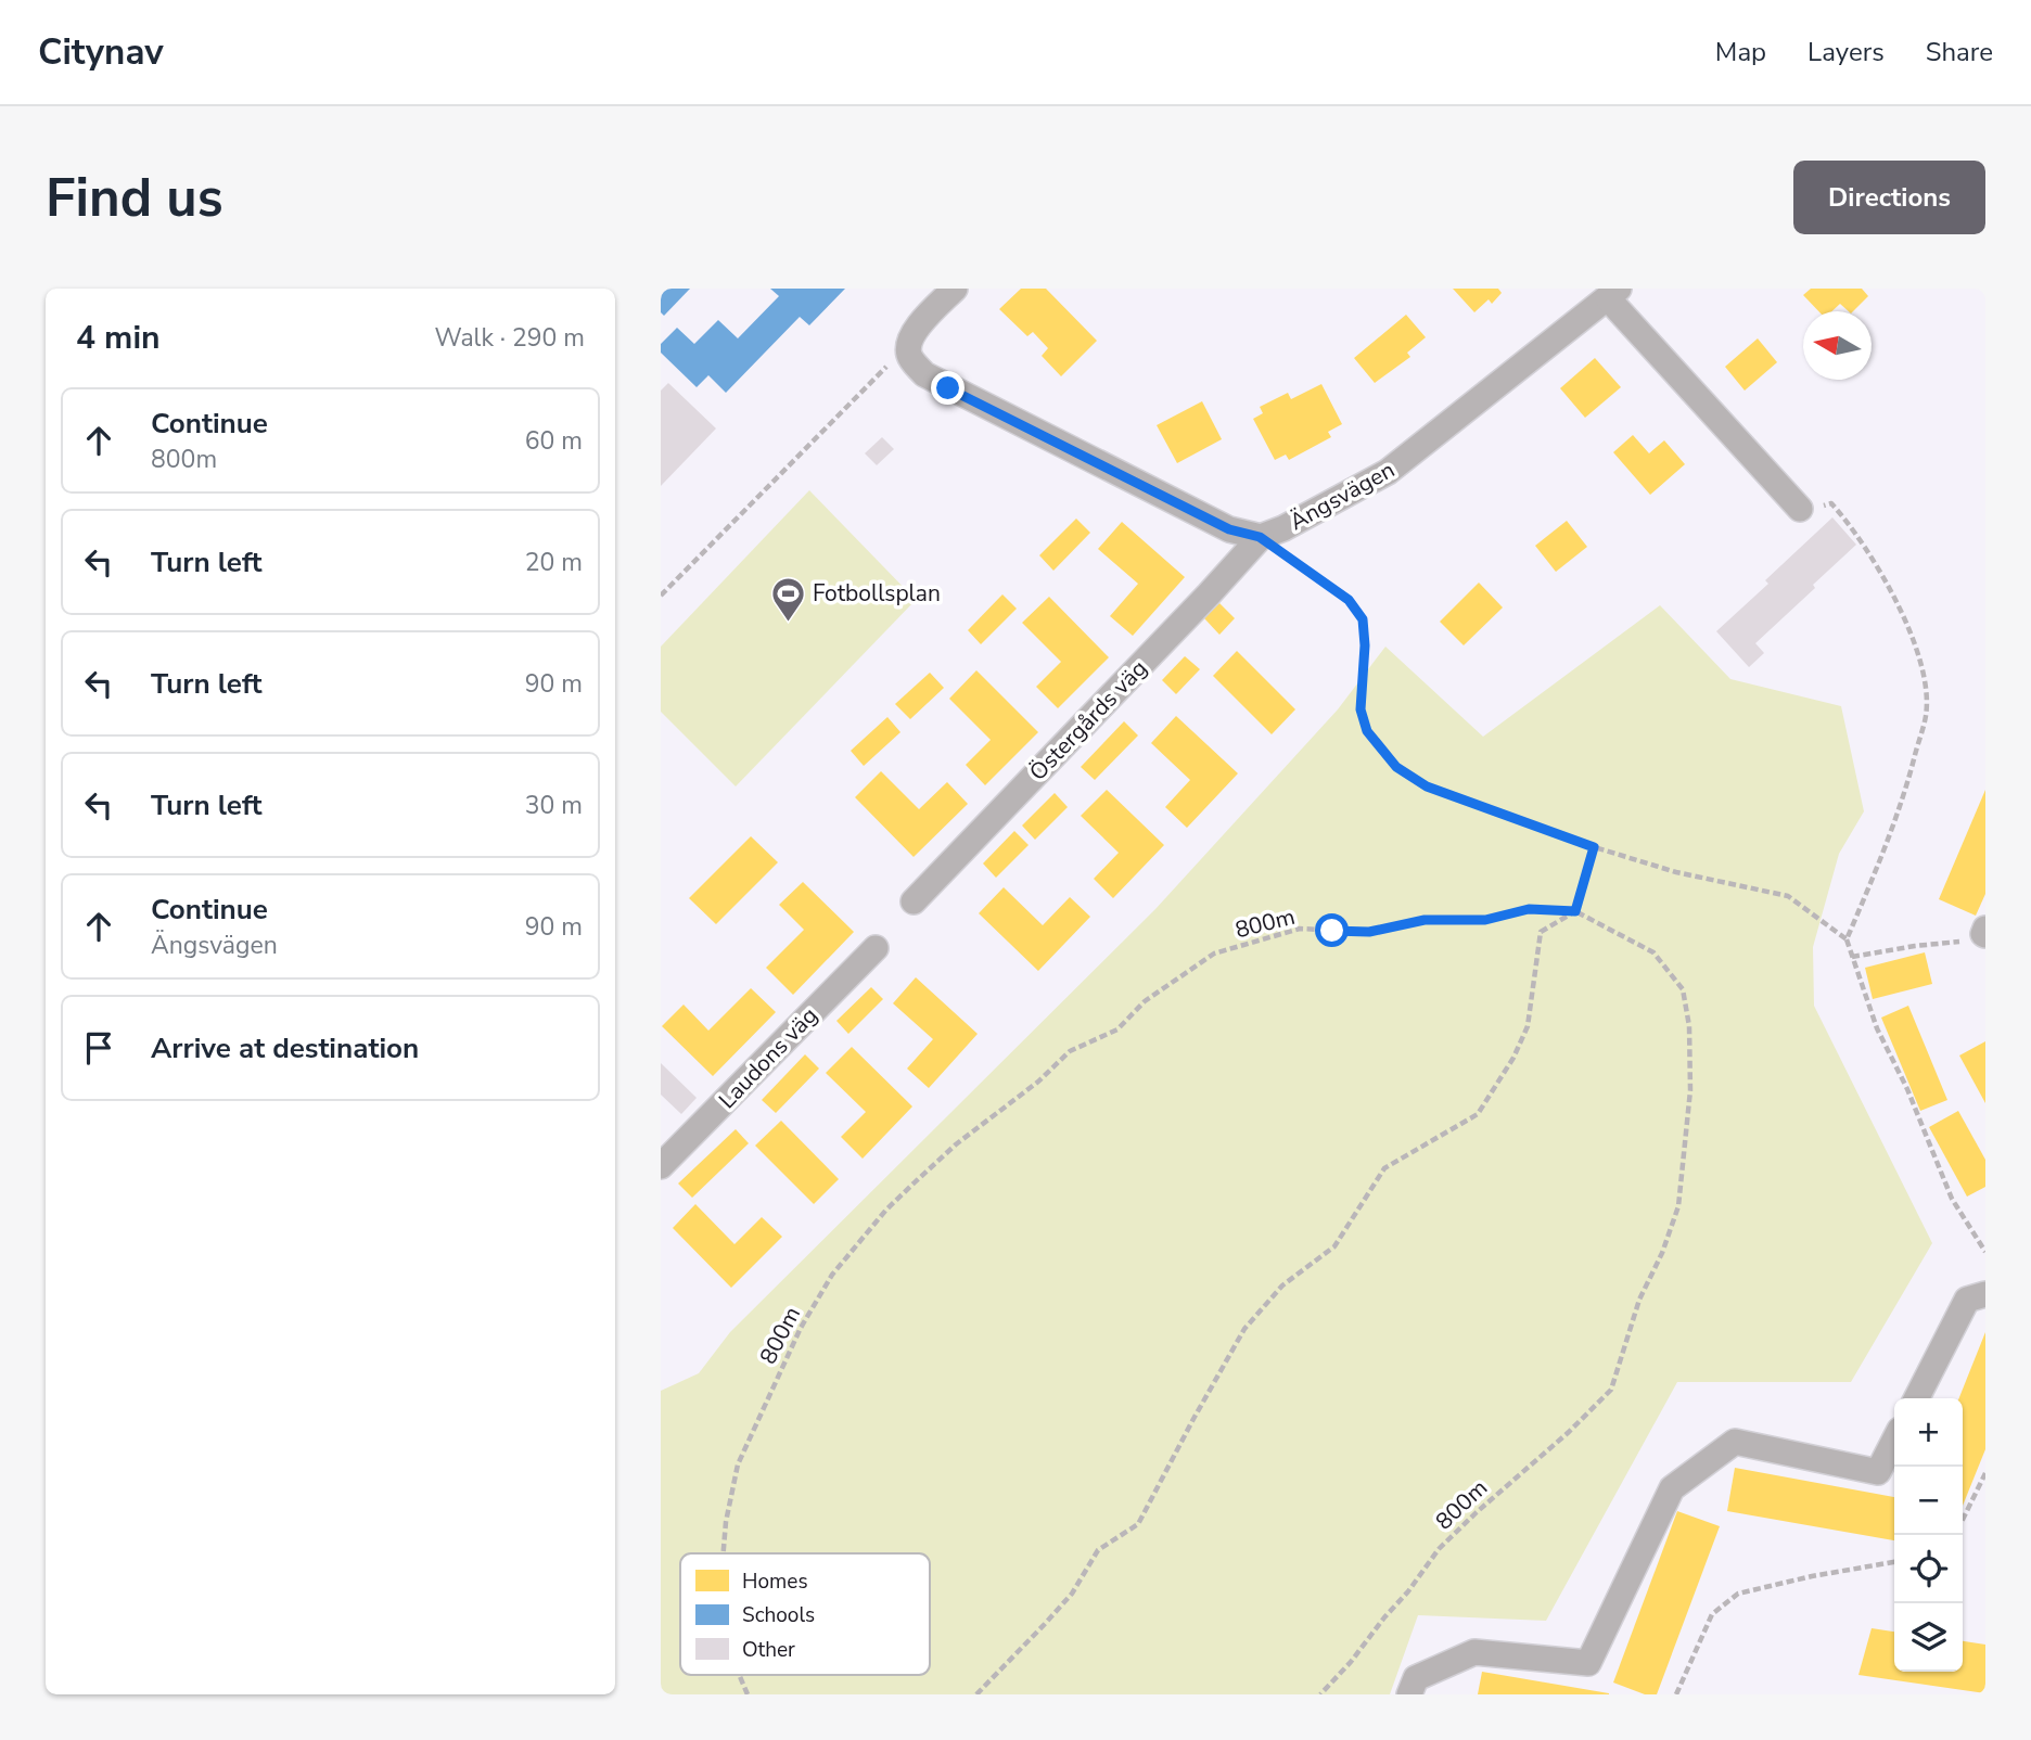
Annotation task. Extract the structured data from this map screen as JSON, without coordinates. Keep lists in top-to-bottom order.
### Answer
{
  "streets": {
    "street": ["Ängsvägen", "Östergårds väg", "Laudons väg"],
    "path": ["800m"]
  },
  "crossings": [
    ["Ängsvägen", "Östergårds väg"]
  ],
  "places": {
    "sports": ["Fotbollsplan"]
  },
  "legend": ["Homes", "Schools", "Other"],
  "north": "left",
  "page": {
    "header": "Citynav",
    "nav": ["Map", "Layers", "Share"],
    "buttons": "Directions",
    "title": "Find us",
    "heading": ["4 min", "Walk · 290 m"],
    "list": [
      ["Continue", "800m", "60 m"],
      ["Turn left", "20 m"],
      ["Turn left", "90 m"],
      ["Turn left", "30 m"],
      ["Continue", "Ängsvägen", "90 m"],
      "Arrive at destination"
    ],
    "map_buttons": ["+", "−"]
  }
}
